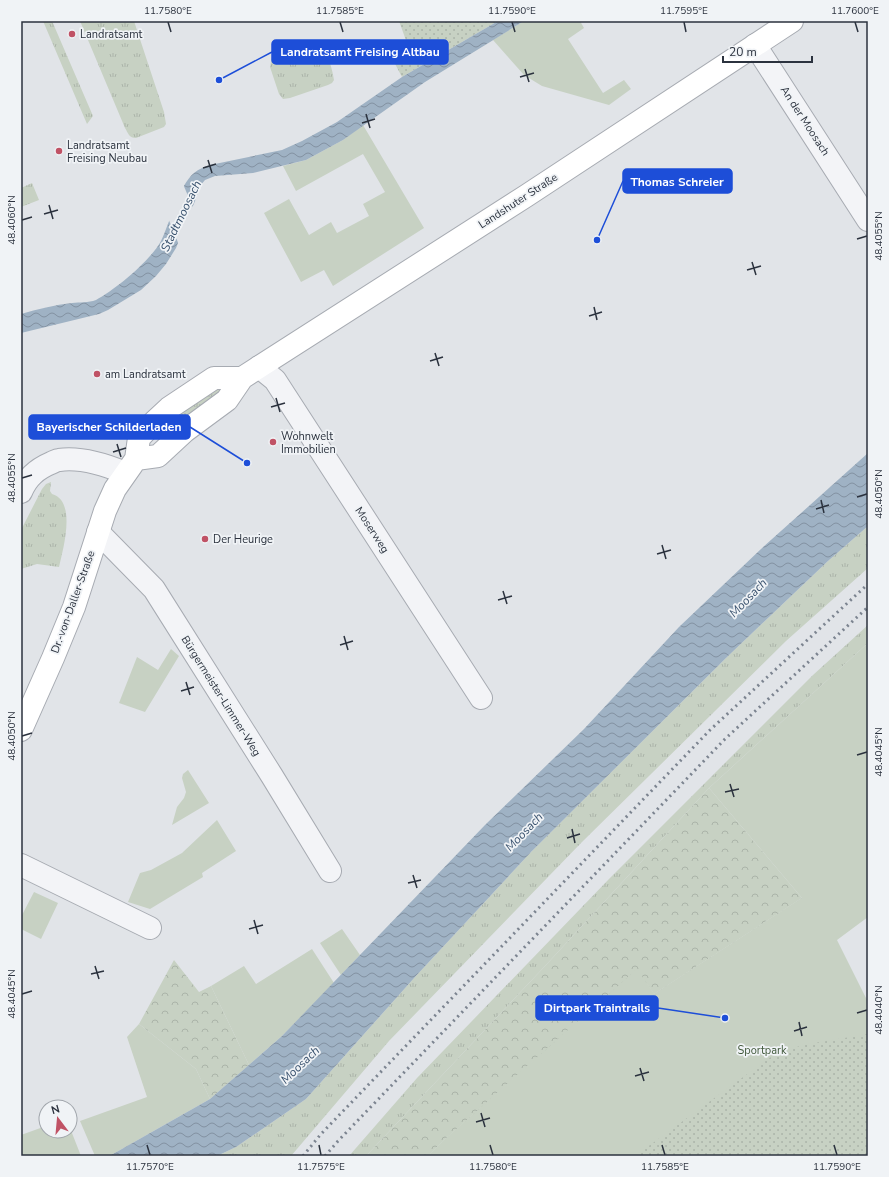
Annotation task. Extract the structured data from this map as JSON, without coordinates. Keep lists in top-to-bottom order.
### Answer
{
  "streets": {
    "main road": ["Landshuter Straße", "Dr.-von-Daller-Straße"],
    "street": ["An der Moosach", "Moserweg", "Bürgermeister-Limmer-Weg"]
  },
  "crossings": [
    ["An der Moosach", "Landshuter Straße"],
    ["Landshuter Straße", "Moserweg"],
    ["Landshuter Straße", "Dr.-von-Daller-Straße"],
    ["Dr.-von-Daller-Straße", "Bürgermeister-Limmer-Weg"]
  ],
  "water": ["Stadtmoosach", "Moosach"],
  "parks": ["Sportpark"],
  "places": [
    "Landratsamt",
    "Landratsamt Freising Altbau",
    "Landratsamt Freising Neubau",
    "Thomas Schreier",
    "am Landratsamt",
    "Wohnwelt Immobilien",
    "Bayerischer Schilderladen",
    "Der Heurige",
    "Dirtpark Traintrails"
  ],
  "scale_bar": "20 m",
  "north": "top",
  "coordinates": [
    "11.7580°E",
    "11.7585°E",
    "11.7590°E",
    "11.7595°E",
    "11.7600°E",
    "48.4060°N",
    "48.4055°N",
    "48.4050°N",
    "48.4045°N",
    "48.4040°N",
    "11.7570°E",
    "11.7575°E"
  ]
}
